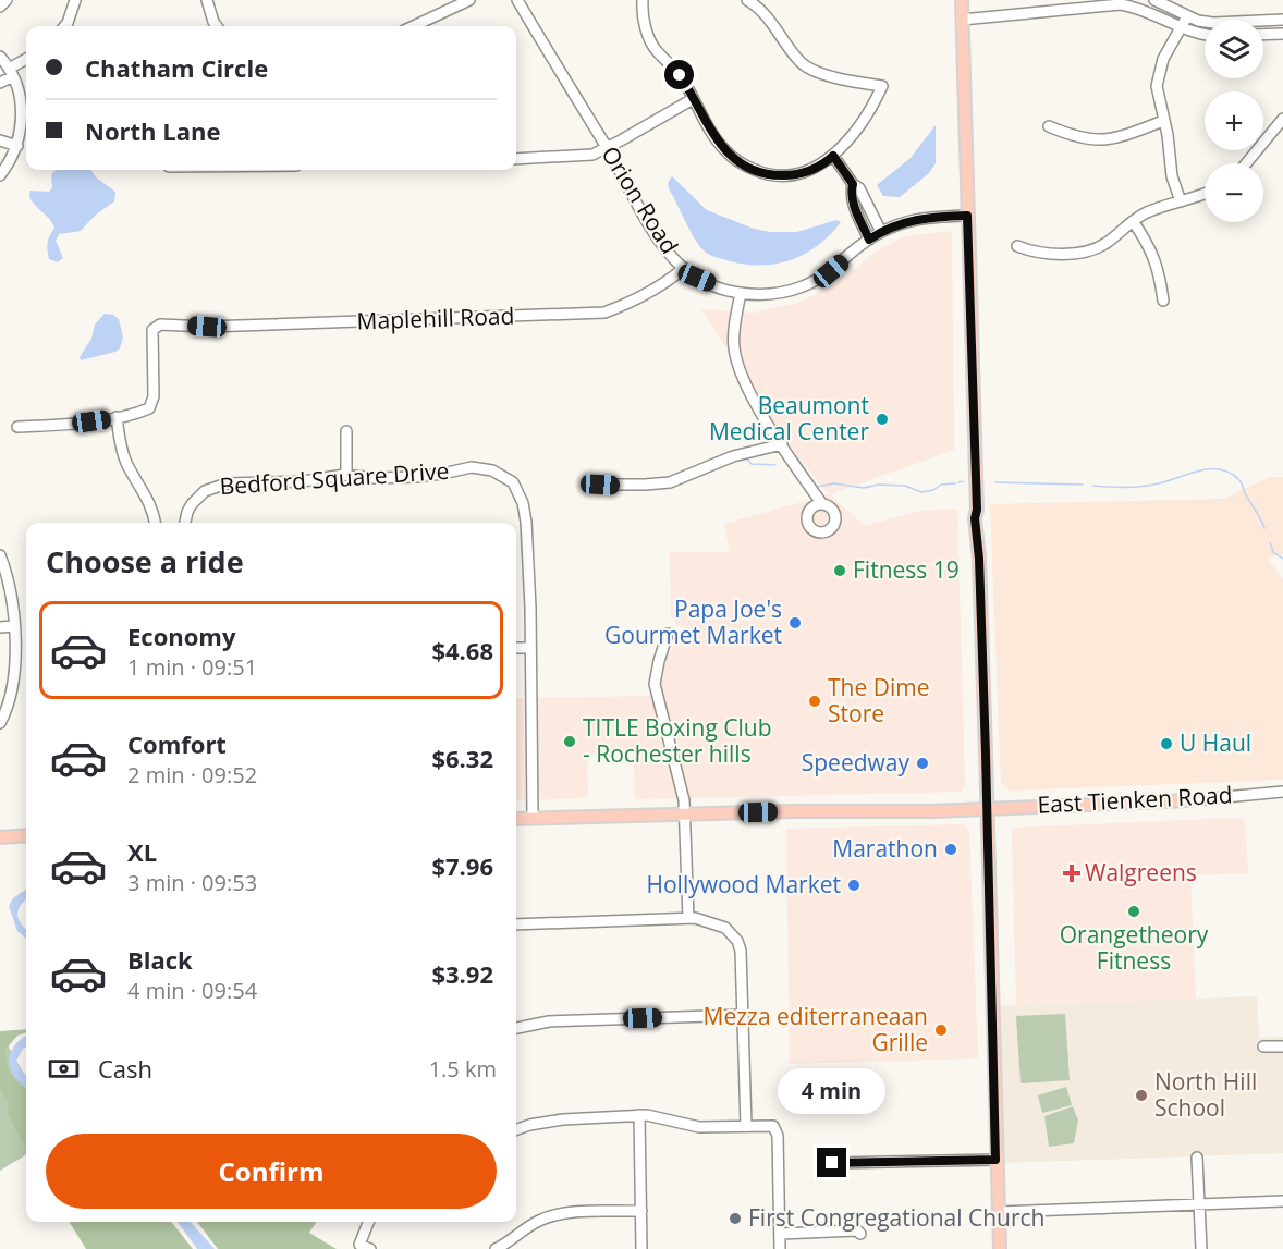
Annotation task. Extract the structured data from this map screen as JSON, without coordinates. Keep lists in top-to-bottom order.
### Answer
{
  "streets": {
    "main road": ["East Tienken Road"],
    "street": ["Orion Road", "Maplehill Road", "Bedford Square Drive"]
  },
  "crossings": [
    ["Orion Road", "Maplehill Road"]
  ],
  "places": {
    "other": [
      "Beaumont Medical Center",
      "Fitness 19",
      "Papa Joe's Gourmet Market",
      "The Dime Store",
      "TITLE Boxing Club - Rochester hills",
      "U Haul",
      "Speedway",
      "Marathon",
      "Hollywood Market",
      "Orangetheory Fitness",
      "Mezza editerraneaan Grille",
      "North Hill School",
      "First Congregational Church"
    ],
    "health": ["Walgreens"]
  },
  "page": {
    "map_buttons": ["+", "−"],
    "banner": ["Chatham Circle", "North Lane"],
    "heading": "Choose a ride",
    "list": [
      {
        "name": "Economy",
        "note": "1 min · 09:51",
        "value": "$4.68"
      },
      {
        "name": "Comfort",
        "note": "2 min · 09:52",
        "value": "$6.32"
      },
      {
        "name": "XL",
        "note": "3 min · 09:53",
        "value": "$7.96"
      },
      {
        "name": "Black",
        "note": "4 min · 09:54",
        "value": "$3.92"
      }
    ],
    "pay": ["Cash", "1.5 km"],
    "bubble": "4 min",
    "buttons": "Confirm"
  }
}
